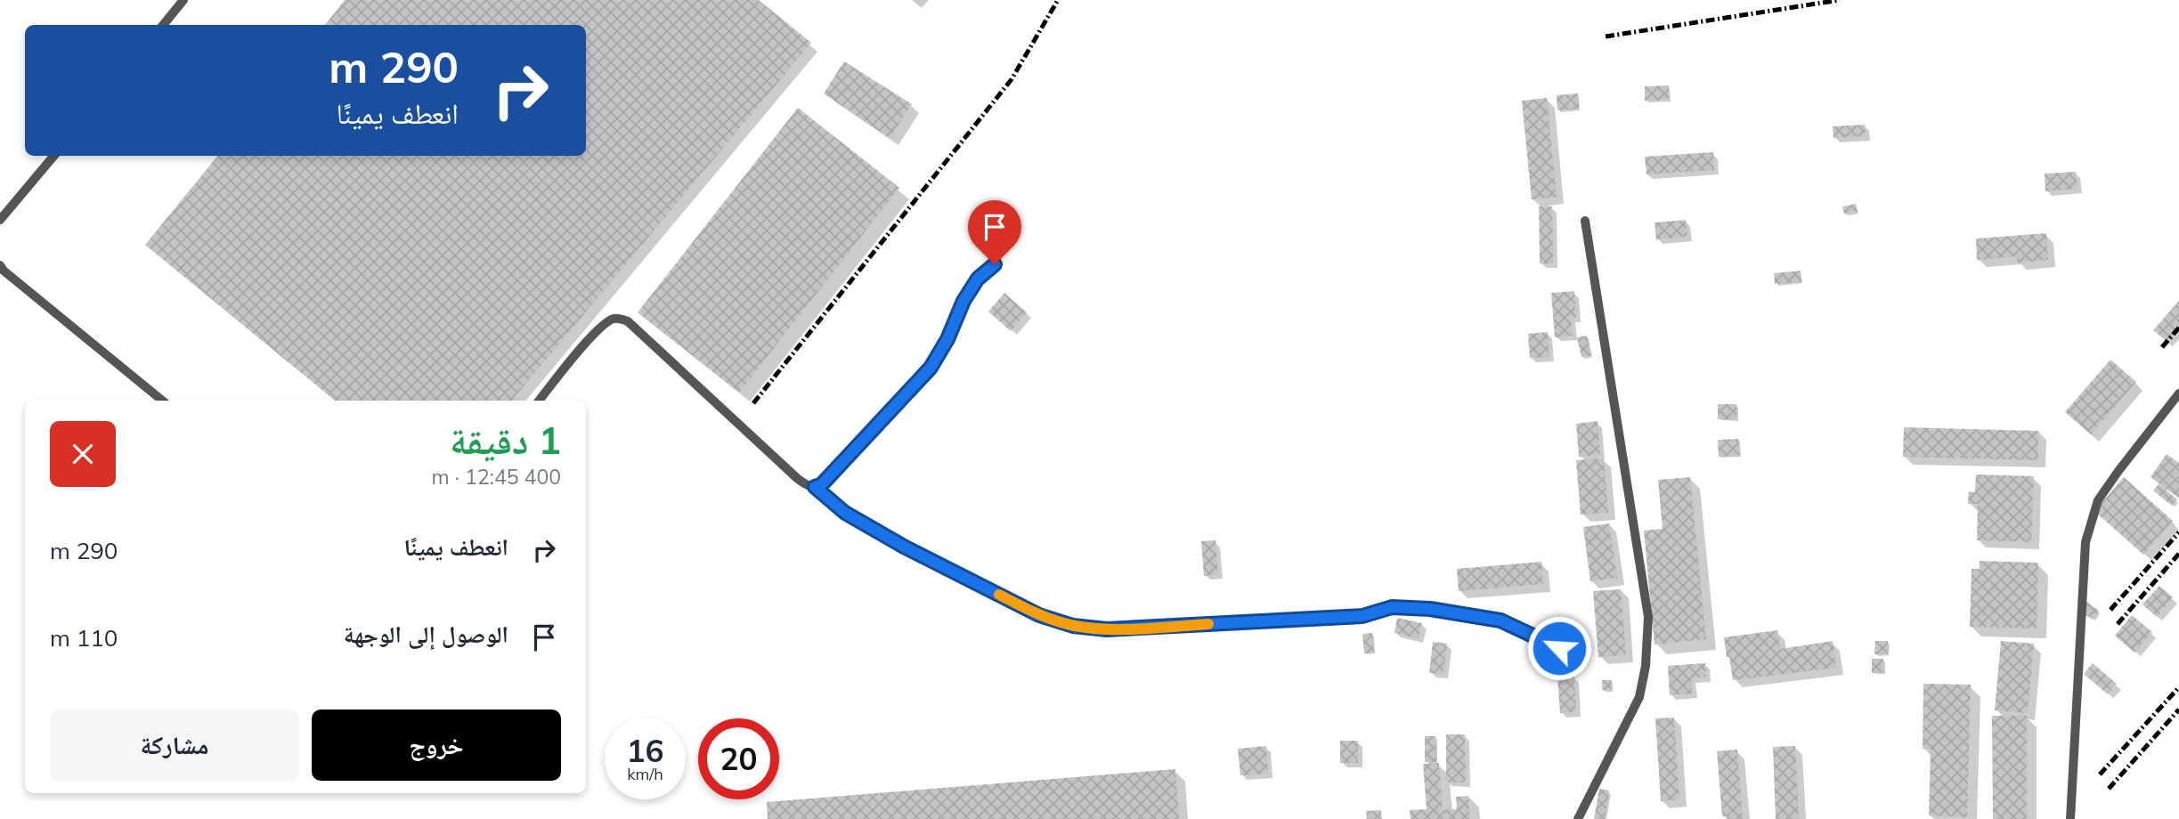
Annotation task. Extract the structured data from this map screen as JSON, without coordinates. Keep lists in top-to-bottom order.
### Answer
{
  "page": {
    "turn": ["290 m", "انعطف يمينًا"],
    "heading": ["1 دقيقة", "400 m · 12:45"],
    "list": [
      {
        "name": "انعطف يمينًا",
        "value": "290 m"
      },
      {
        "name": "الوصول إلى الوجهة",
        "value": "110 m"
      }
    ],
    "buttons": ["خروج", "مشاركة"],
    "speed": "16 km/h",
    "limit": "20"
  }
}
